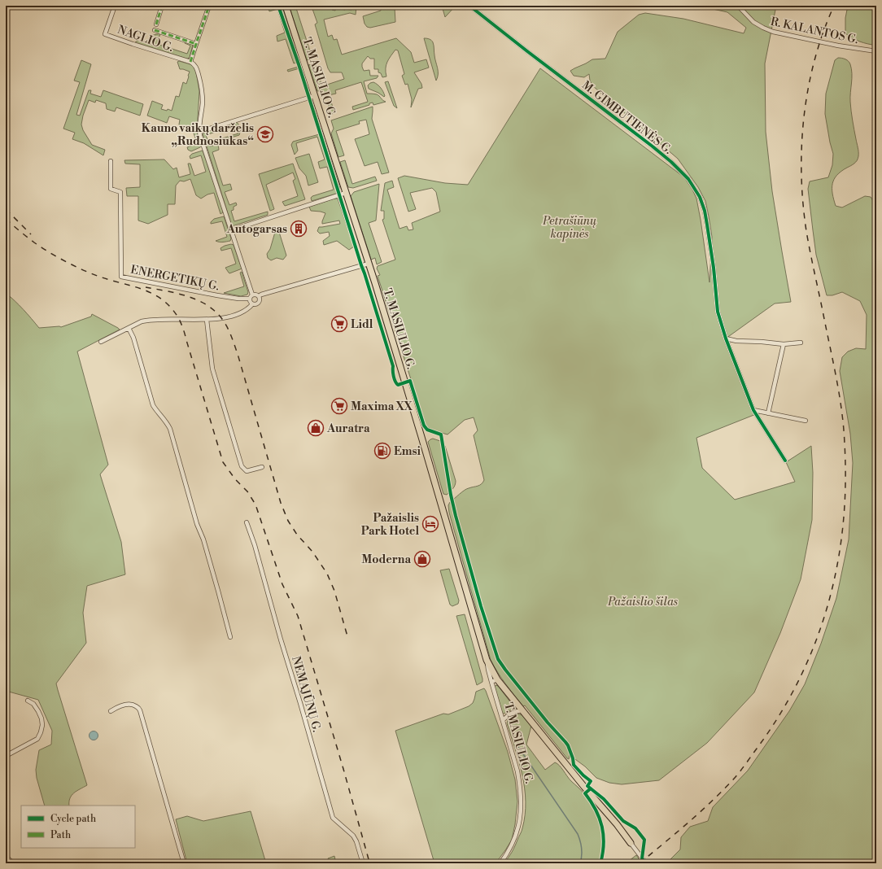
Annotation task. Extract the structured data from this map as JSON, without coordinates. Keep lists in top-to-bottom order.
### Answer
{
  "streets": {
    "main road": ["T. MASIULIO G."],
    "street": [
      "R. KALANTOS G.",
      "NAGLIO G.",
      "M. GIMBUTIENĖS G.",
      "ENERGETIKŲ G.",
      "NEMAJŪNŲ G."
    ]
  },
  "parks": ["Petrašiūnų kapinės", "Pažaislio šilas"],
  "places": {
    "school or university": ["Kauno vaikų darželis „Rudnosiukas“"],
    "building": ["Autogarsas"],
    "supermarket": ["Lidl", "Maxima XX"],
    "shop": ["Auratra", "Moderna"],
    "fuel station": ["Emsi"],
    "hotel": ["Pažaislis Park Hotel"]
  },
  "legend": ["Cycle path", "Path"]
}
